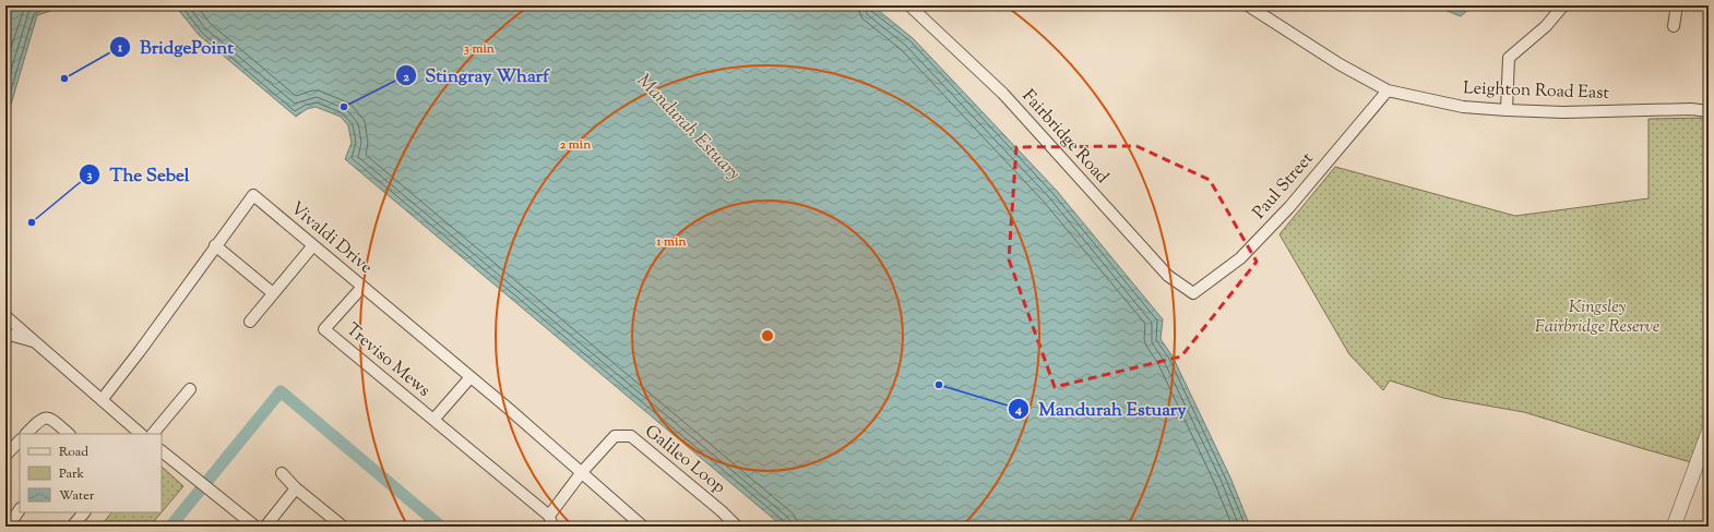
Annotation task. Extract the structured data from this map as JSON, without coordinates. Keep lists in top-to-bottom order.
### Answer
{
  "streets": {
    "street": [
      "Leighton Road East",
      "Fairbridge Road",
      "Paul Street",
      "Vivaldi Drive",
      "Treviso Mews",
      "Galileo Loop"
    ]
  },
  "crossings": [
    ["Leighton Road East", "Paul Street"],
    ["Fairbridge Road", "Paul Street"],
    ["Vivaldi Drive", "Treviso Mews"],
    ["Vivaldi Drive", "Galileo Loop"],
    ["Treviso Mews", "Galileo Loop"]
  ],
  "water": ["Mandurah Estuary"],
  "parks": ["Kingsley Fairbridge Reserve"],
  "places": [
    "BridgePoint",
    "Stingray Wharf",
    "The Sebel",
    "Mandurah Estuary"
  ],
  "legend": ["Road", "Park", "Water"],
  "rings": ["3 min", "2 min", "1 min"]
}
